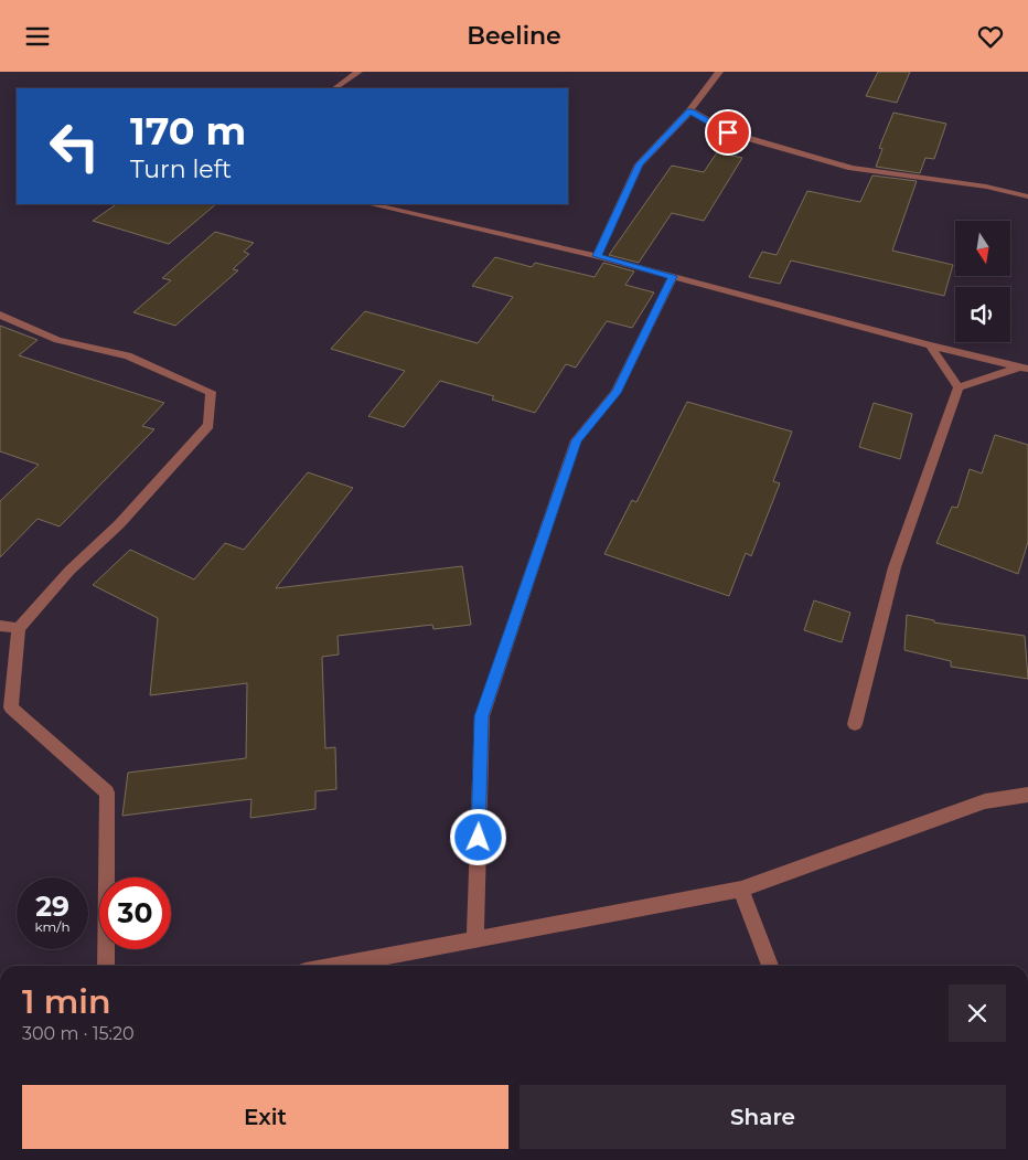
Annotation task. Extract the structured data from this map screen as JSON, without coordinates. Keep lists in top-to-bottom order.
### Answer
{
  "north": "bottom",
  "page": {
    "header": "Beeline",
    "turn": ["170 m", "Turn left"],
    "speed": "29 km/h",
    "limit": "30",
    "heading": ["1 min", "300 m · 15:20"],
    "buttons": ["Exit", "Share"]
  }
}
